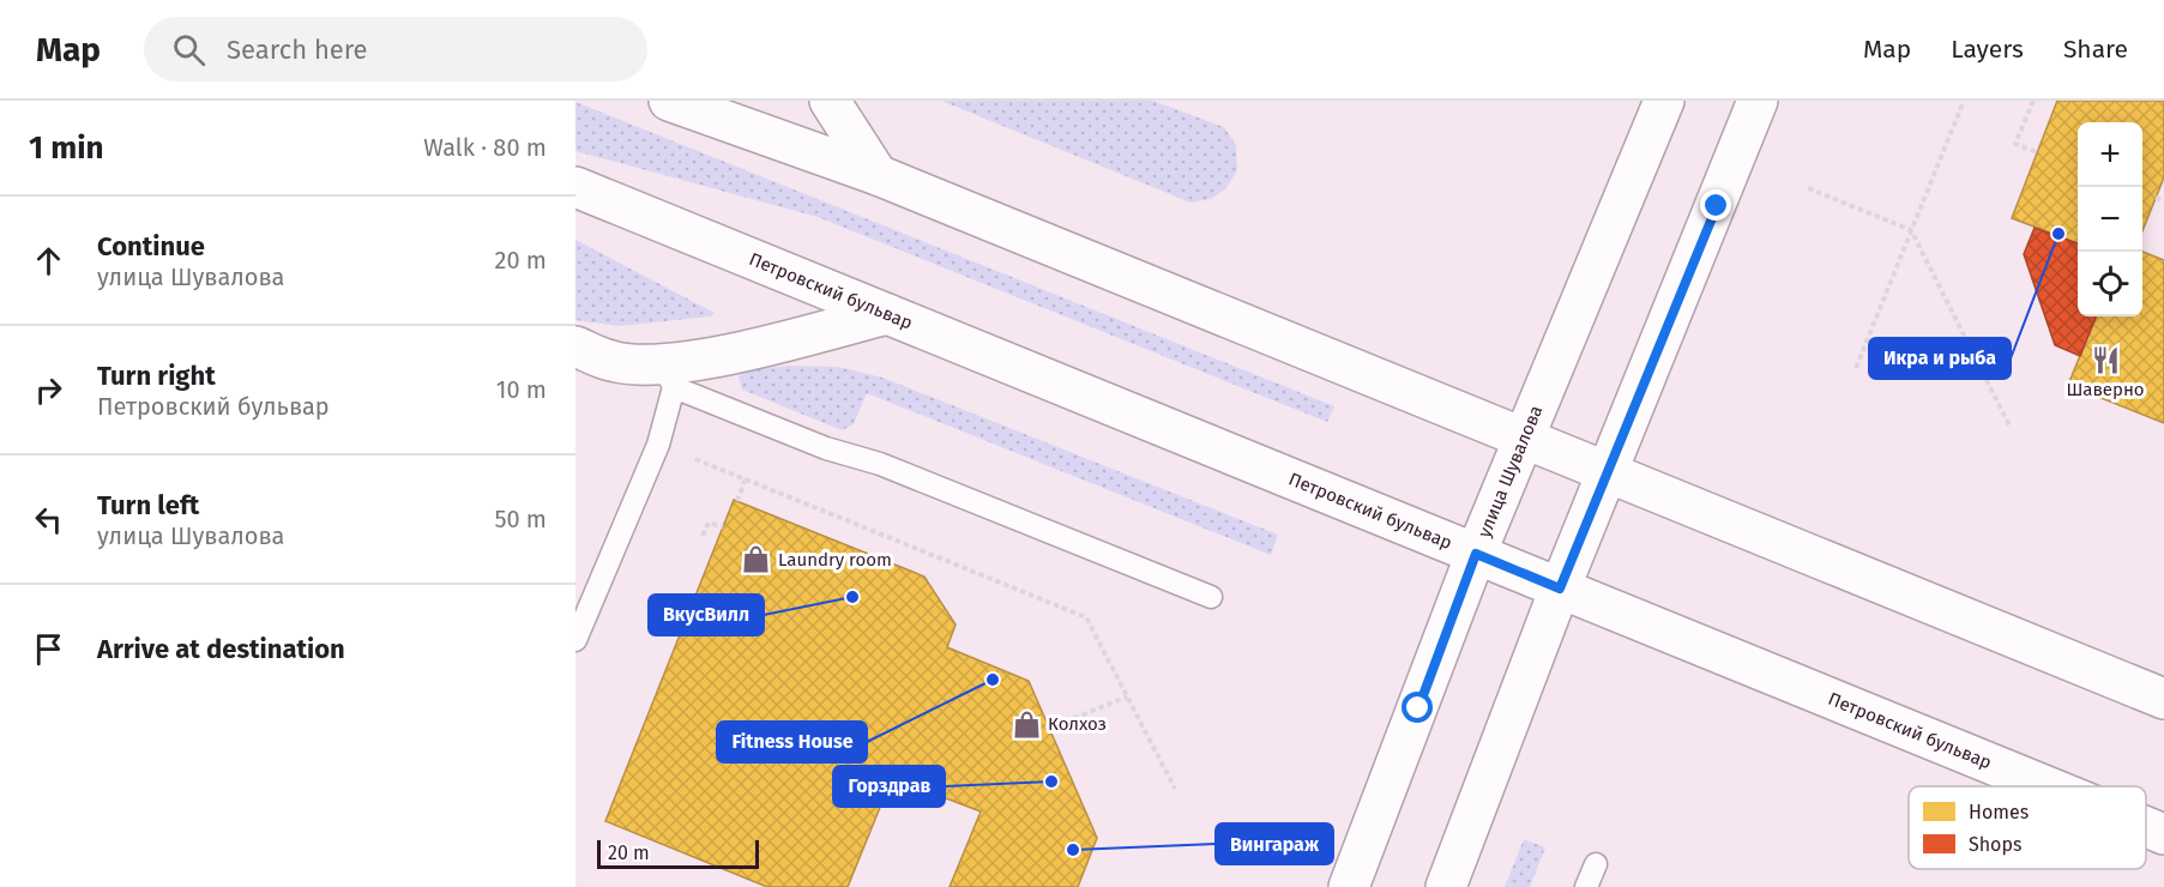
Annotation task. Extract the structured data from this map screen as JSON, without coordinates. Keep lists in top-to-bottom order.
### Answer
{
  "streets": {
    "street": ["Петровский бульвар", "улица Шувалова"]
  },
  "crossings": [
    ["Петровский бульвар", "улица Шувалова"]
  ],
  "places": {
    "other": [
      "Икра и рыба",
      "ВкусВилл",
      "Fitness House",
      "Горздрав",
      "Вингараж"
    ],
    "restaurant": ["Шаверно"],
    "shop": ["Laundry room", "Колхоз"]
  },
  "legend": ["Homes", "Shops"],
  "scale_bar": "20 m",
  "page": {
    "header": "Map",
    "search": "Search here",
    "nav": ["Map", "Layers", "Share"],
    "heading": ["1 min", "Walk · 80 m"],
    "map_buttons": ["+", "−"],
    "list": [
      ["Continue", "улица Шувалова", "20 m"],
      ["Turn right", "Петровский бульвар", "10 m"],
      ["Turn left", "улица Шувалова", "50 m"],
      "Arrive at destination"
    ],
    "scale": "20 m"
  }
}
